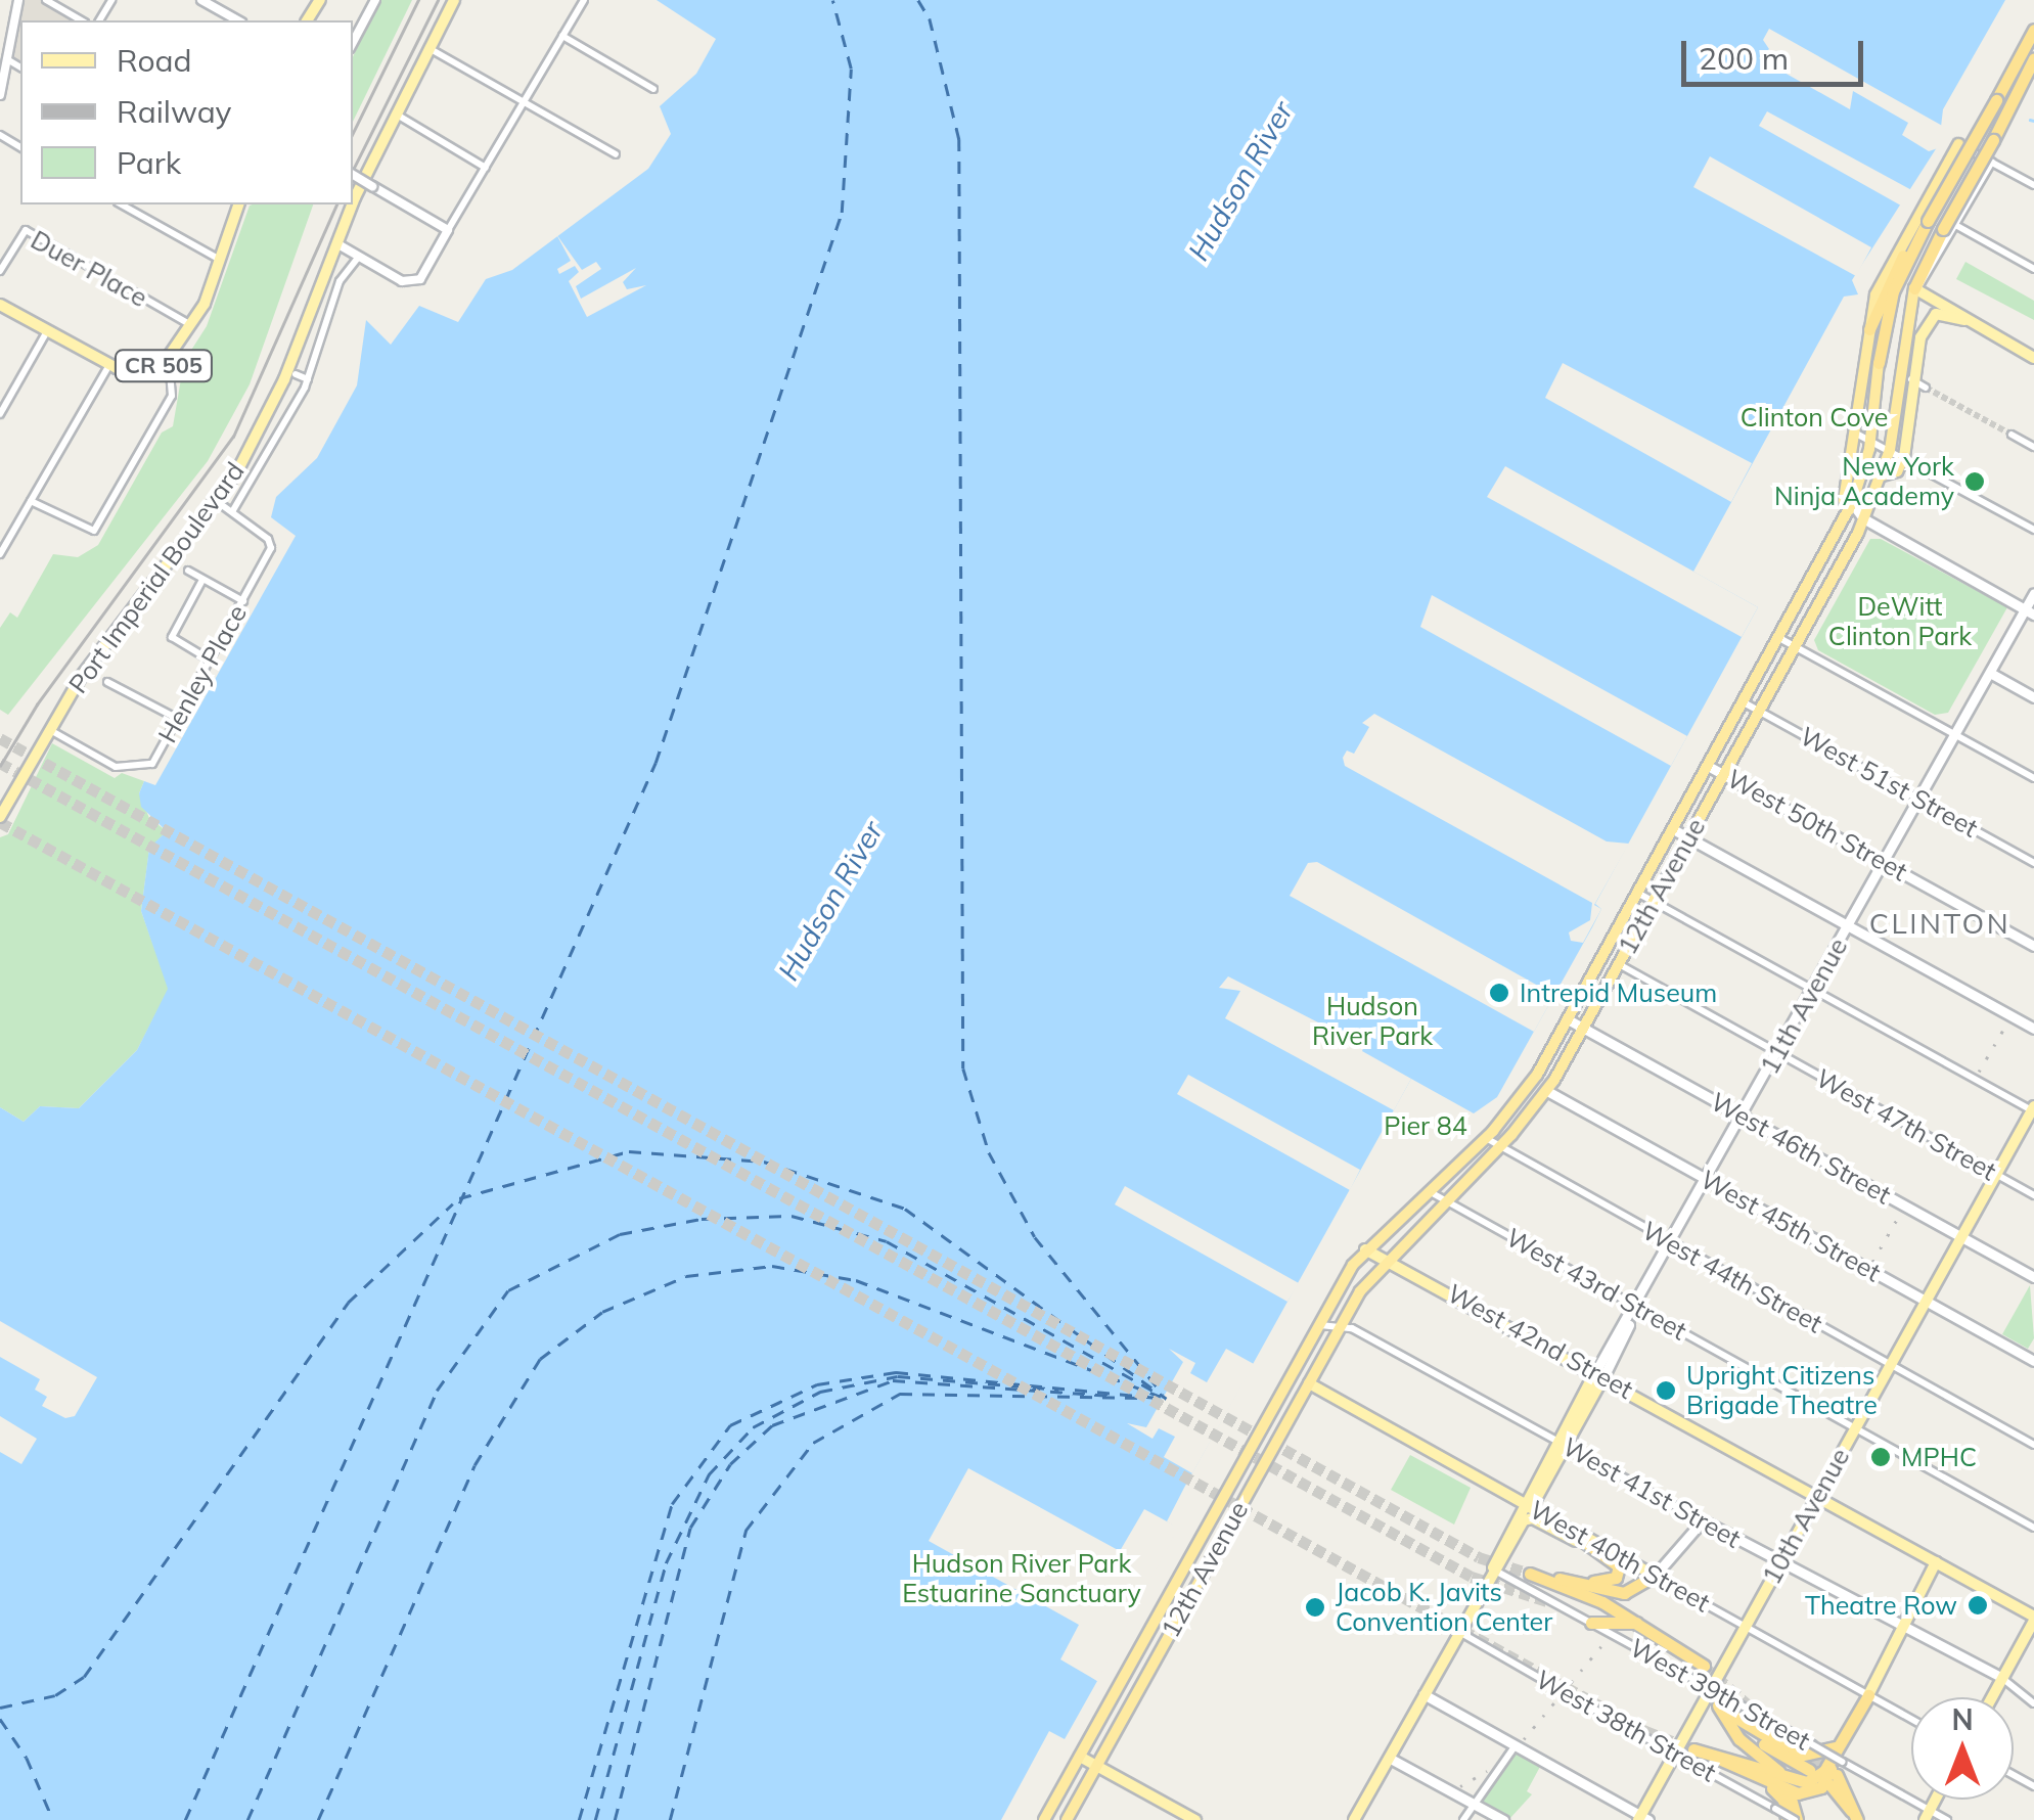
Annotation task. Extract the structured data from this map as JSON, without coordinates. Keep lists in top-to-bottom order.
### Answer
{
  "streets": {
    "highway": ["12th Avenue"],
    "main road": [
      "CR 505",
      "Port Imperial Boulevard",
      "West 50th Street",
      "11th Avenue",
      "West 46th Street",
      "West 45th Street",
      "West 42nd Street",
      "West 41st Street",
      "10th Avenue",
      "West 40th Street"
    ],
    "street": [
      "Duer Place",
      "Henley Place",
      "West 51st Street",
      "West 47th Street",
      "West 44th Street",
      "West 43rd Street",
      "West 39th Street",
      "West 38th Street"
    ]
  },
  "crossings": [
    ["Duer Place", "CR 505"],
    ["Port Imperial Boulevard", "Henley Place"],
    ["West 51st Street", "12th Avenue"],
    ["West 51st Street", "11th Avenue"],
    ["West 50th Street", "12th Avenue"],
    ["West 50th Street", "11th Avenue"],
    ["12th Avenue", "West 47th Street"],
    ["12th Avenue", "West 46th Street"],
    ["12th Avenue", "West 45th Street"],
    ["12th Avenue", "West 44th Street"],
    ["12th Avenue", "West 43rd Street"],
    ["12th Avenue", "West 42nd Street"],
    ["12th Avenue", "West 41st Street"],
    ["12th Avenue", "West 40th Street"],
    ["11th Avenue", "West 47th Street"],
    ["11th Avenue", "West 46th Street"],
    ["11th Avenue", "West 45th Street"],
    ["11th Avenue", "West 44th Street"],
    ["11th Avenue", "West 43rd Street"],
    ["11th Avenue", "West 42nd Street"],
    ["11th Avenue", "West 41st Street"],
    ["11th Avenue", "West 40th Street"],
    ["11th Avenue", "West 39th Street"],
    ["11th Avenue", "West 38th Street"],
    ["West 47th Street", "10th Avenue"],
    ["West 46th Street", "10th Avenue"],
    ["West 45th Street", "10th Avenue"],
    ["West 44th Street", "10th Avenue"],
    ["West 43rd Street", "10th Avenue"],
    ["West 42nd Street", "10th Avenue"],
    ["West 41st Street", "10th Avenue"],
    ["10th Avenue", "West 40th Street"],
    ["10th Avenue", "West 39th Street"],
    ["10th Avenue", "West 38th Street"]
  ],
  "districts": ["CLINTON"],
  "water": ["Hudson River"],
  "parks": [
    "Clinton Cove",
    "DeWitt Clinton Park",
    "Hudson River Park",
    "Pier 84",
    "Hudson River Park Estuarine Sanctuary"
  ],
  "places": [
    "New York Ninja Academy",
    "Intrepid Museum",
    "Upright Citizens Brigade Theatre",
    "MPHC",
    "Theatre Row",
    "Jacob K. Javits Convention Center"
  ],
  "legend": ["Road", "Railway", "Park"],
  "scale_bar": "200 m",
  "north": "top"
}
